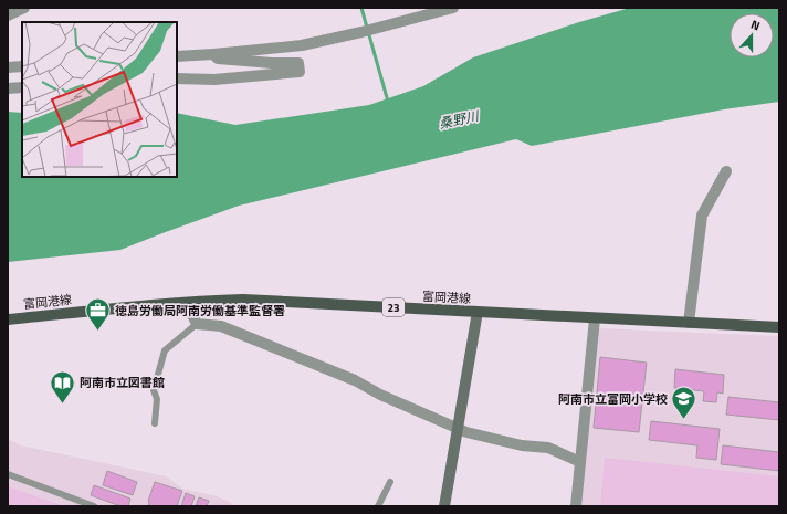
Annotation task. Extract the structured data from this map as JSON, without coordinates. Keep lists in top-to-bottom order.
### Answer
{
  "streets": {
    "main road": ["富岡港線", "23"]
  },
  "water": ["桑野川"],
  "places": {
    "office": ["徳島労働局阿南労働基準監督署"],
    "library": ["阿南市立図書館"],
    "school or university": ["阿南市立富岡小学校"]
  },
  "north": "top"
}
